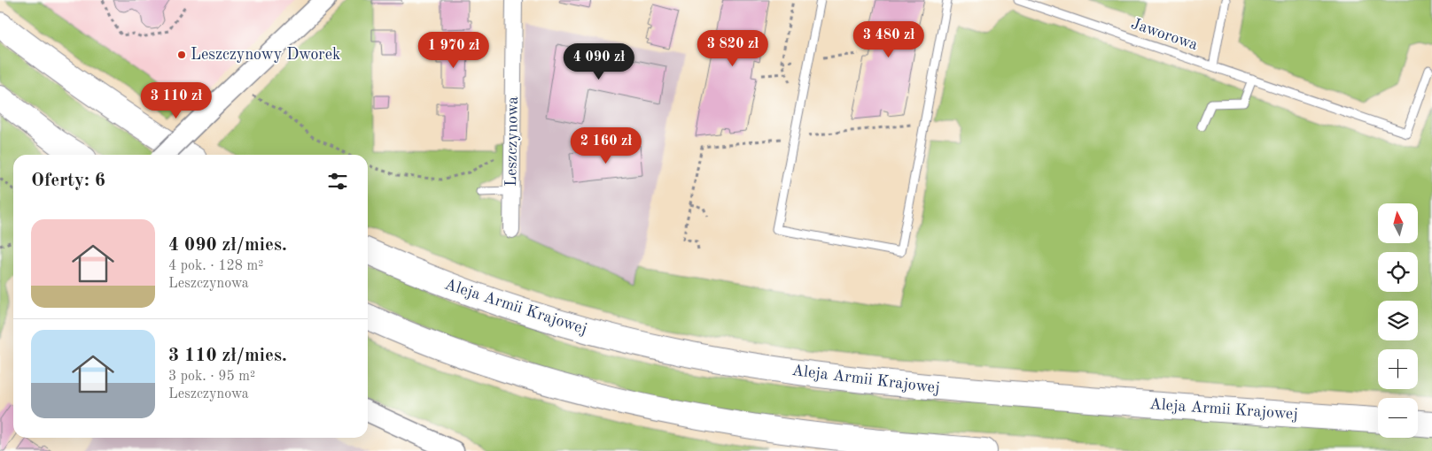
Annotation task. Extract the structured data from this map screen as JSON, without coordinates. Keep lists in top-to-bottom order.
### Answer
{
  "streets": {
    "main road": ["Aleja Armii Krajowej"],
    "street": ["Leszczynowa"],
    "lane": ["Jaworowa"]
  },
  "places": ["Leszczynowy Dworek"],
  "north": "top",
  "page": {
    "price": [
      "3 480 zł",
      "3 820 zł",
      "1 970 zł",
      "4 090 zł",
      "3 110 zł",
      "2 160 zł"
    ],
    "heading": "Oferty: 6",
    "map_buttons": ["+", "−"],
    "list": [
      {
        "name": "4 090 zł/mies.",
        "note": "4 pok. · 128 m² · Leszczynowa"
      },
      {
        "name": "3 110 zł/mies.",
        "note": "3 pok. · 95 m² · Leszczynowa"
      }
    ]
  }
}
